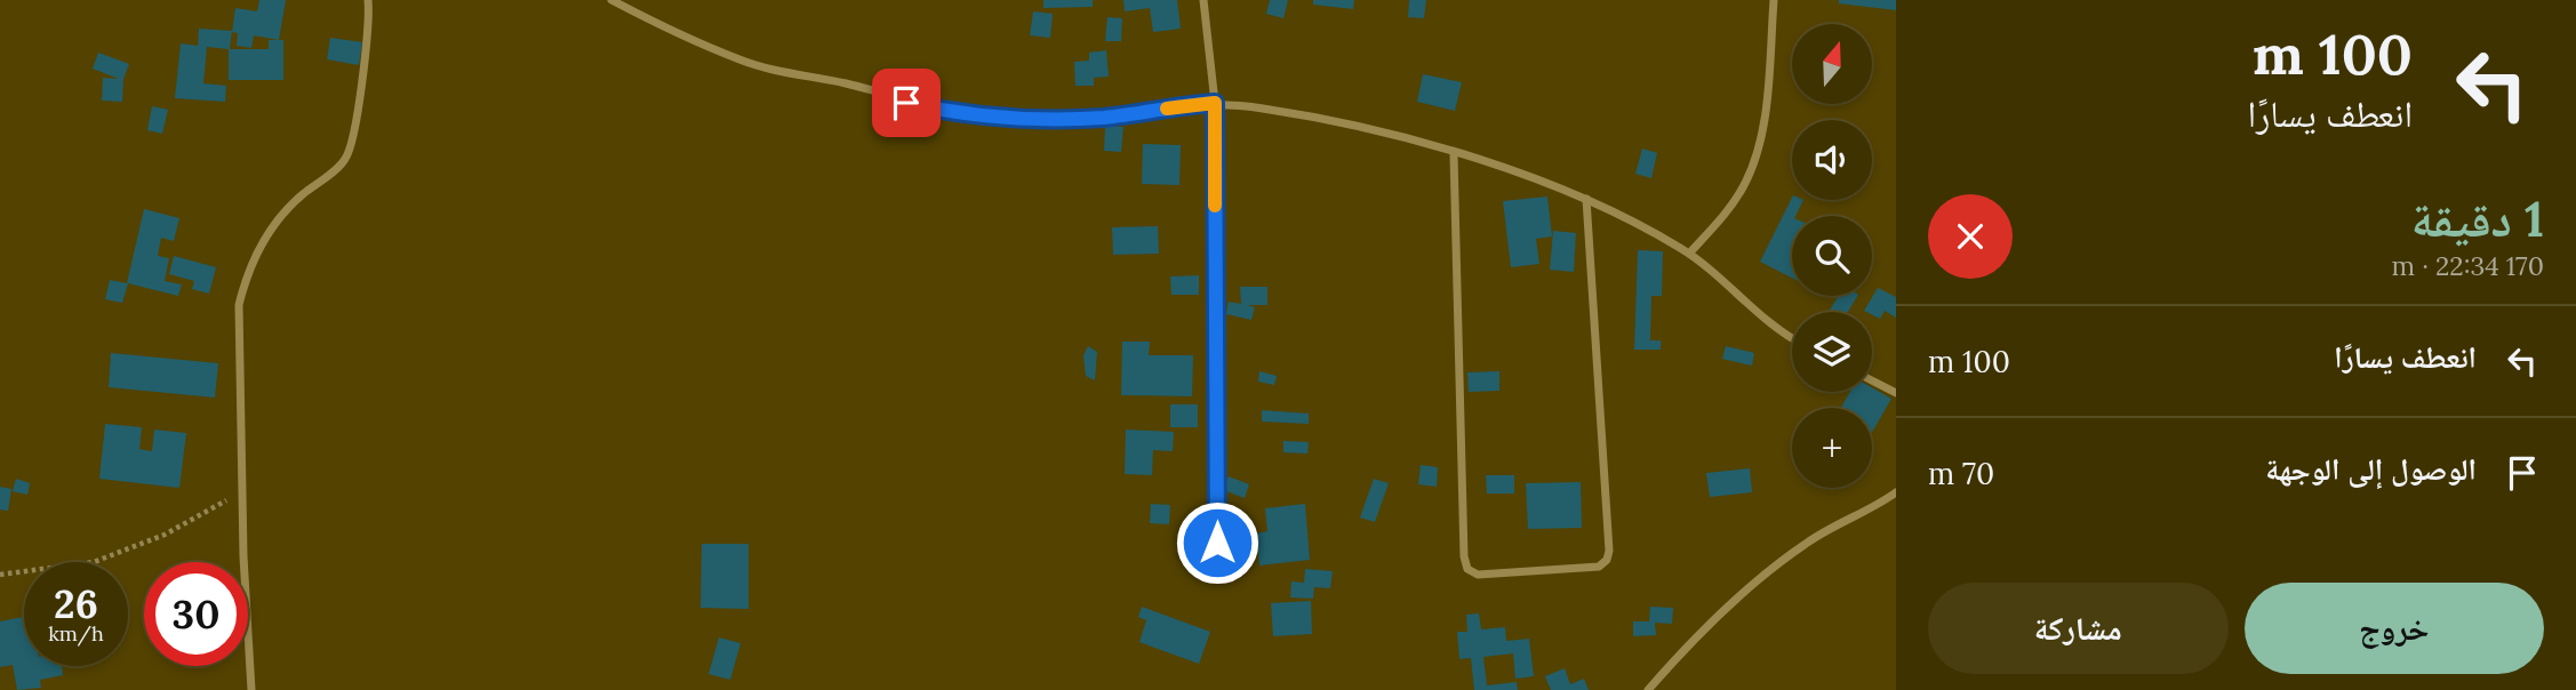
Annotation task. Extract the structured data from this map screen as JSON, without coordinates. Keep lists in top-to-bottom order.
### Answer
{
  "north": "top",
  "page": {
    "turn": ["100 m", "انعطف يسارًا"],
    "map_buttons": "+",
    "heading": ["1 دقيقة", "170 m · 22:34"],
    "list": [
      {
        "name": "انعطف يسارًا",
        "value": "100 m"
      },
      {
        "name": "الوصول إلى الوجهة",
        "value": "70 m"
      }
    ],
    "speed": "26 km/h",
    "limit": "30",
    "buttons": ["خروج", "مشاركة"]
  }
}
